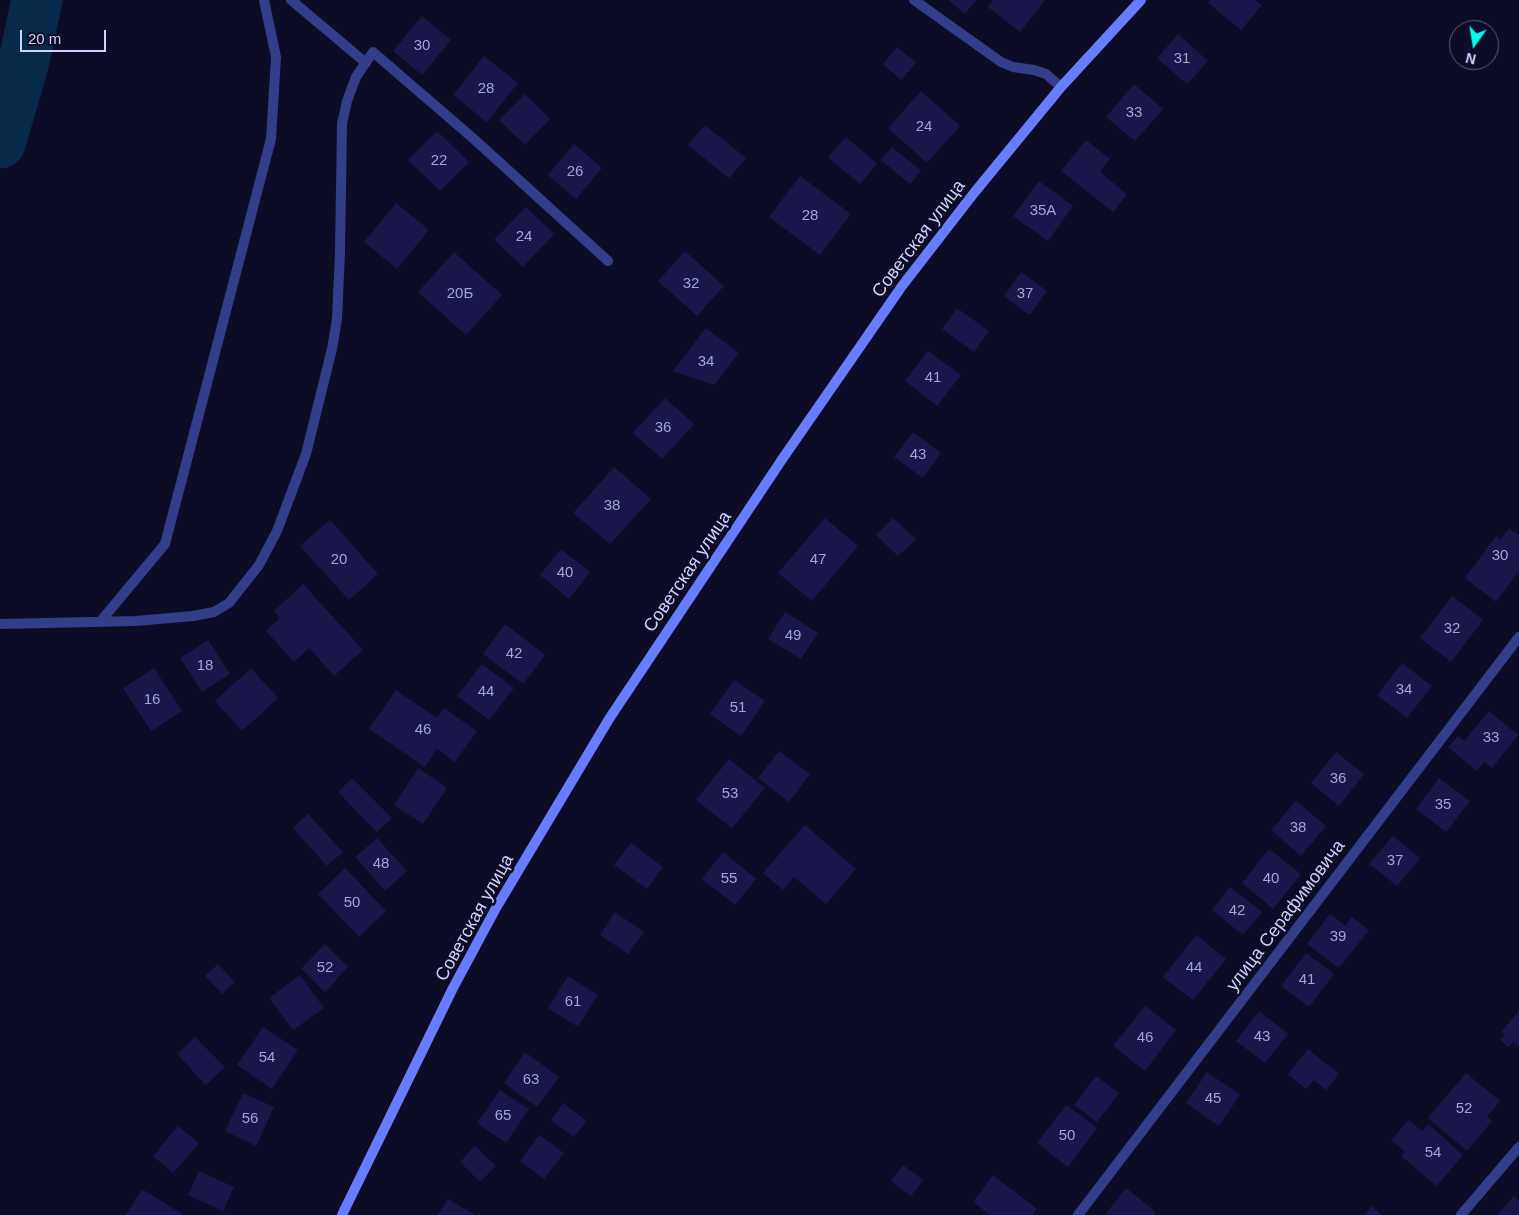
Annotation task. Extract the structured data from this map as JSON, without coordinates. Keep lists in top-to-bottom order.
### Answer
{
  "streets": {
    "main road": ["Советская улица"],
    "street": ["улица Серафимовича"]
  },
  "house_numbers": [
    "30",
    "31",
    "28",
    "33",
    "24",
    "22",
    "26",
    "35А",
    "28",
    "24",
    "32",
    "20Б",
    "37",
    "34",
    "41",
    "36",
    "43",
    "38",
    "30",
    "20",
    "47",
    "40",
    "32",
    "49",
    "42",
    "18",
    "34",
    "44",
    "16",
    "51",
    "46",
    "33",
    "36",
    "53",
    "35",
    "38",
    "37",
    "48",
    "55",
    "40",
    "50",
    "42",
    "39",
    "52",
    "44",
    "41",
    "61",
    "43",
    "46",
    "54",
    "63",
    "45",
    "52",
    "65",
    "56",
    "50",
    "54"
  ],
  "scale_bar": "20 m",
  "north": "bottom"
}
